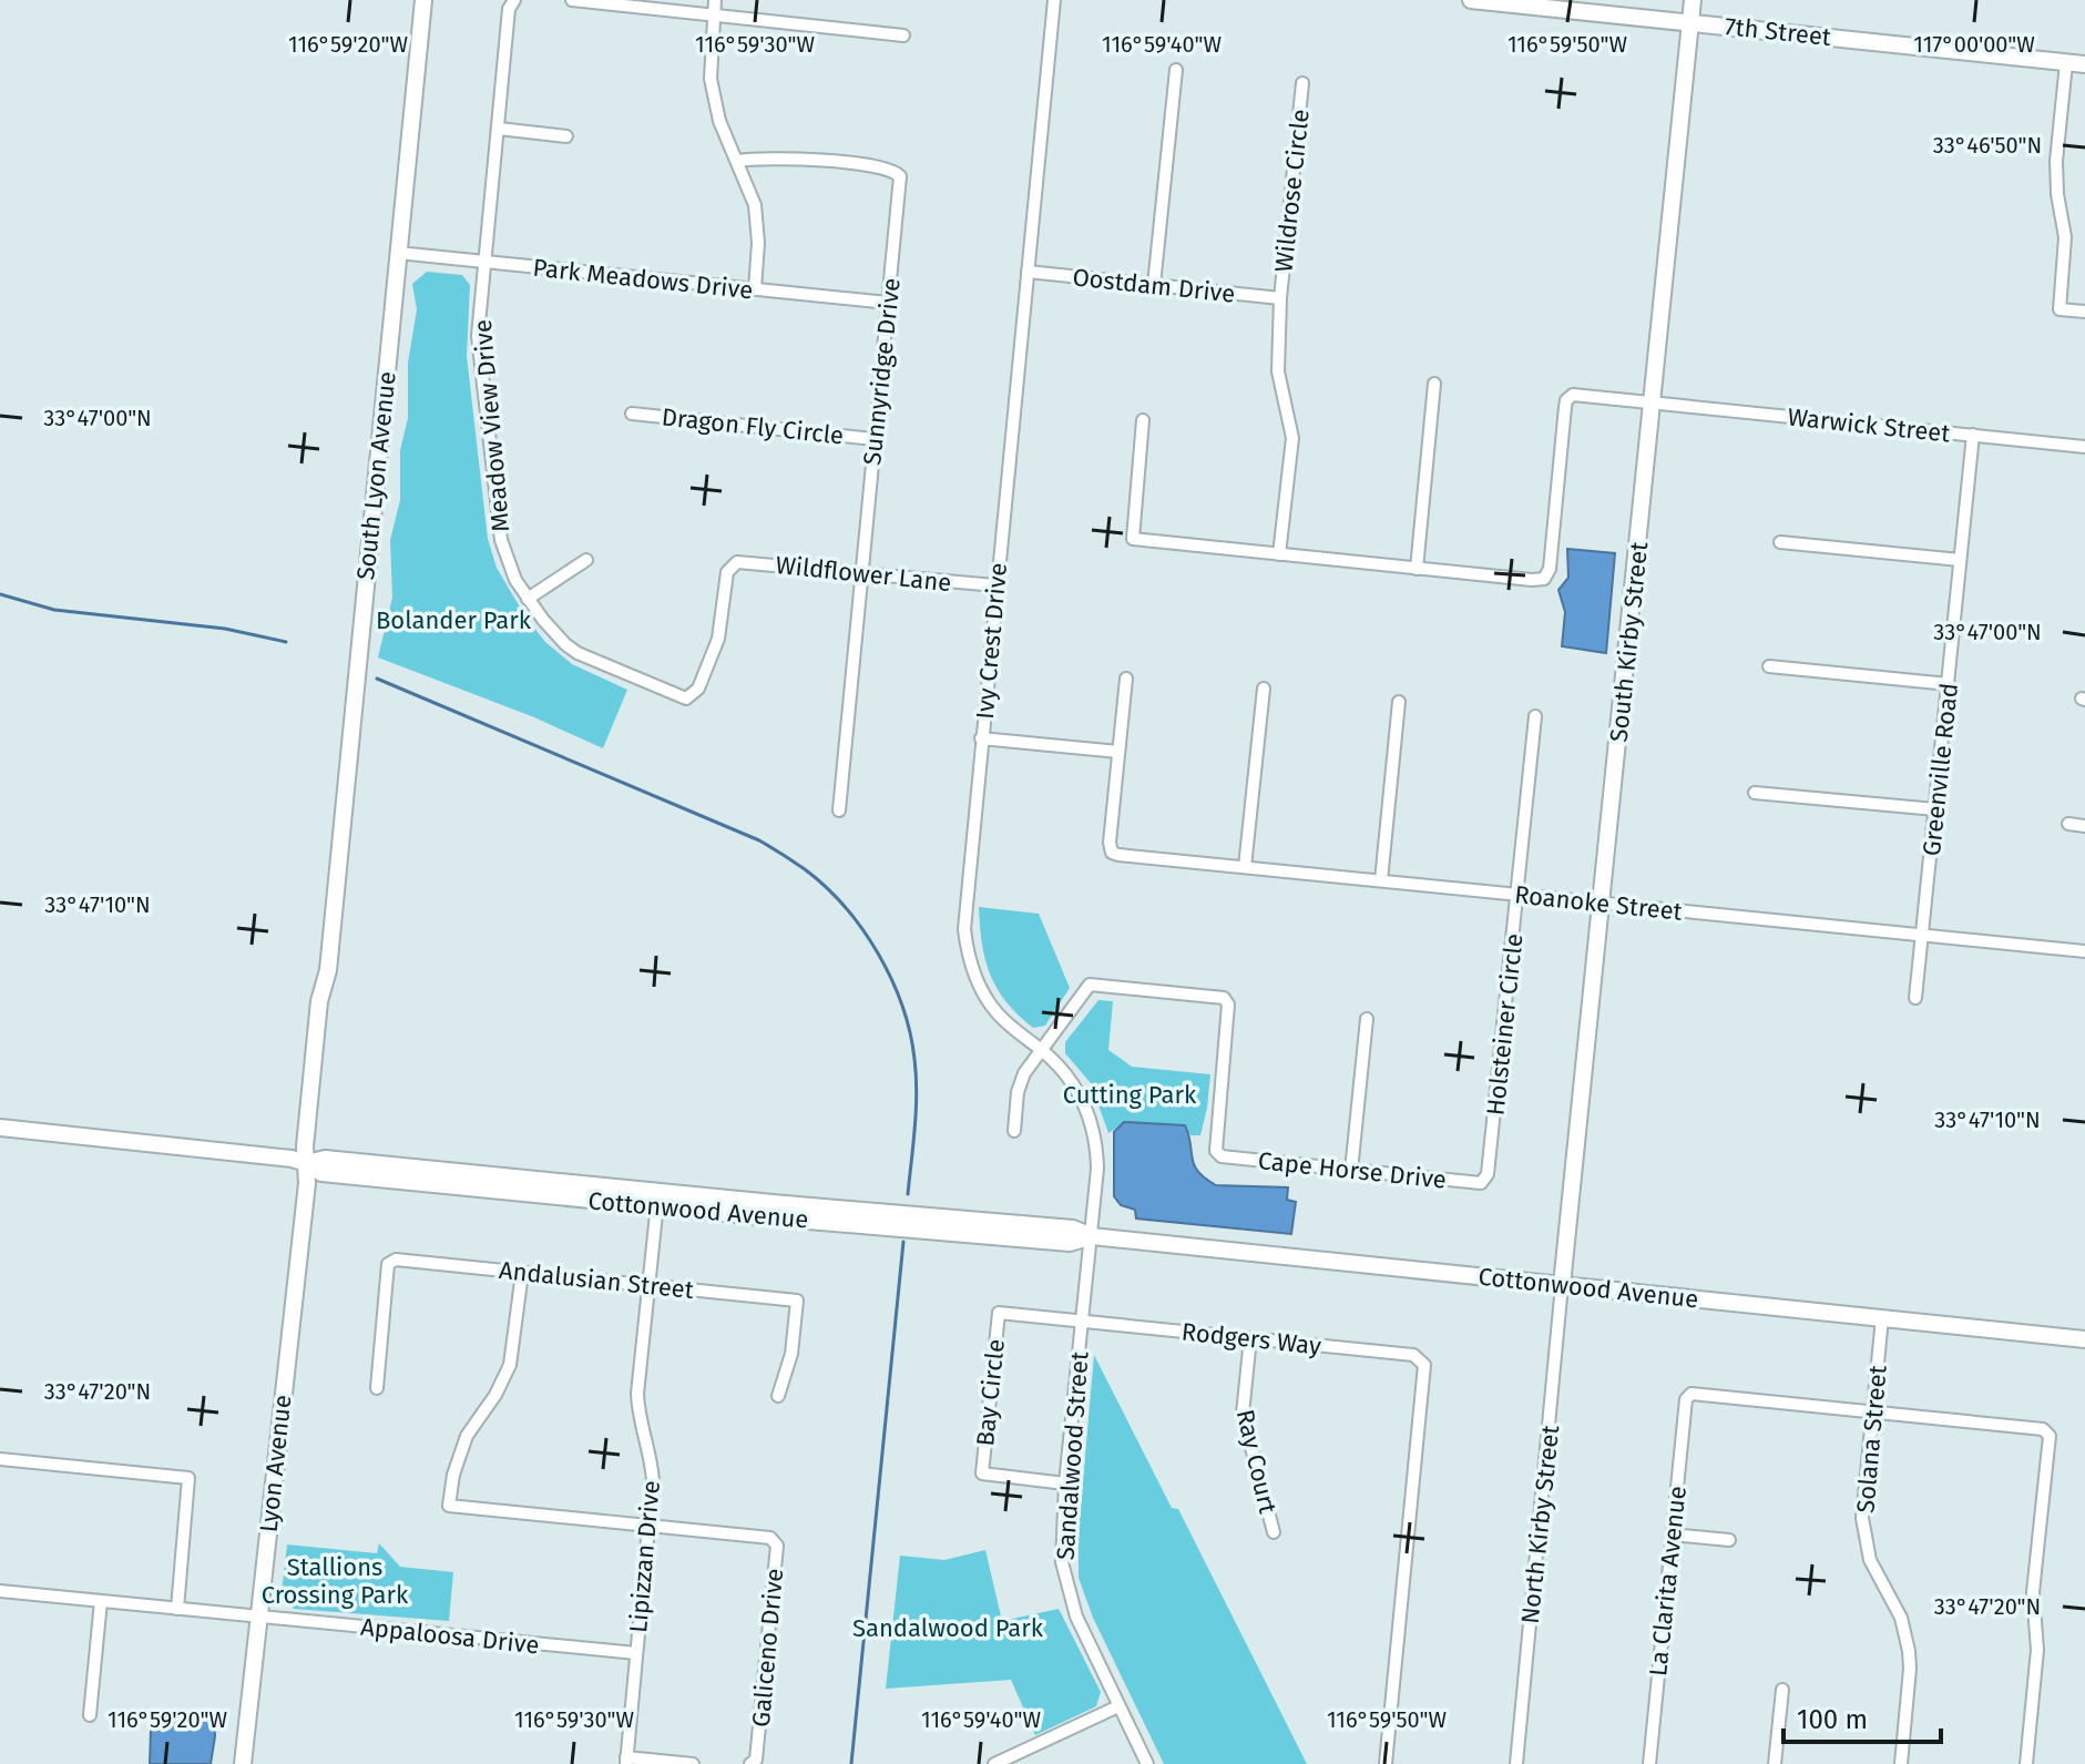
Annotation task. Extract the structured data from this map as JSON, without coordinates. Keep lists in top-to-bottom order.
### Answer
{
  "streets": {
    "street": [
      "7th Street",
      "Wildrose Circle",
      "Park Meadows Drive",
      "Oostdam Drive",
      "Sunnyridge Drive",
      "Warwick Street",
      "Meadow View Drive",
      "Dragon Fly Circle",
      "South Lyon Avenue",
      "Wildflower Lane",
      "Ivy Crest Drive",
      "South Kirby Street",
      "Greenville Road",
      "Roanoke Street",
      "Holsteiner Circle",
      "Cape Horse Drive",
      "Cottonwood Avenue",
      "Andalusian Street",
      "Rodgers Way",
      "Bay Circle",
      "Solana Street",
      "Sandalwood Street",
      "Ray Court",
      "Lyon Avenue",
      "North Kirby Street",
      "Lipizzan Drive",
      "La Clarita Avenue",
      "Appaloosa Drive",
      "Galiceno Drive"
    ]
  },
  "crossings": [
    ["7th Street", "South Kirby Street"],
    ["Wildrose Circle", "Oostdam Drive"],
    ["Park Meadows Drive", "Sunnyridge Drive"],
    ["Park Meadows Drive", "Meadow View Drive"],
    ["Park Meadows Drive", "South Lyon Avenue"],
    ["Oostdam Drive", "Ivy Crest Drive"],
    ["Sunnyridge Drive", "Dragon Fly Circle"],
    ["Sunnyridge Drive", "Wildflower Lane"],
    ["Warwick Street", "South Kirby Street"],
    ["Warwick Street", "Greenville Road"],
    ["Meadow View Drive", "Wildflower Lane"],
    ["South Lyon Avenue", "Cottonwood Avenue"],
    ["South Lyon Avenue", "Lyon Avenue"],
    ["Wildflower Lane", "Ivy Crest Drive"],
    ["Ivy Crest Drive", "Cape Horse Drive"],
    ["Ivy Crest Drive", "Cottonwood Avenue"],
    ["Ivy Crest Drive", "Sandalwood Street"],
    ["South Kirby Street", "Roanoke Street"],
    ["South Kirby Street", "Cottonwood Avenue"],
    ["South Kirby Street", "North Kirby Street"],
    ["Greenville Road", "Roanoke Street"],
    ["Roanoke Street", "Holsteiner Circle"],
    ["Holsteiner Circle", "Cape Horse Drive"],
    ["Cottonwood Avenue", "Solana Street"],
    ["Cottonwood Avenue", "Sandalwood Street"],
    ["Cottonwood Avenue", "Lyon Avenue"],
    ["Cottonwood Avenue", "North Kirby Street"],
    ["Cottonwood Avenue", "Lipizzan Drive"],
    ["Andalusian Street", "Lipizzan Drive"],
    ["Rodgers Way", "Bay Circle"],
    ["Rodgers Way", "Sandalwood Street"],
    ["Rodgers Way", "Ray Court"],
    ["Bay Circle", "Sandalwood Street"],
    ["Solana Street", "La Clarita Avenue"],
    ["Lyon Avenue", "Appaloosa Drive"],
    ["Lipizzan Drive", "Appaloosa Drive"],
    ["Lipizzan Drive", "Galiceno Drive"]
  ],
  "parks": [
    "Bolander Park",
    "Cutting Park",
    "Stallions Crossing Park",
    "Sandalwood Park"
  ],
  "scale_bar": "100 m",
  "coordinates": [
    "116°59'20\"W",
    "116°59'30\"W",
    "116°59'40\"W",
    "116°59'50\"W",
    "117°00'00\"W",
    "33°46'50\"N",
    "33°47'00\"N",
    "33°47'10\"N",
    "33°47'20\"N"
  ]
}
